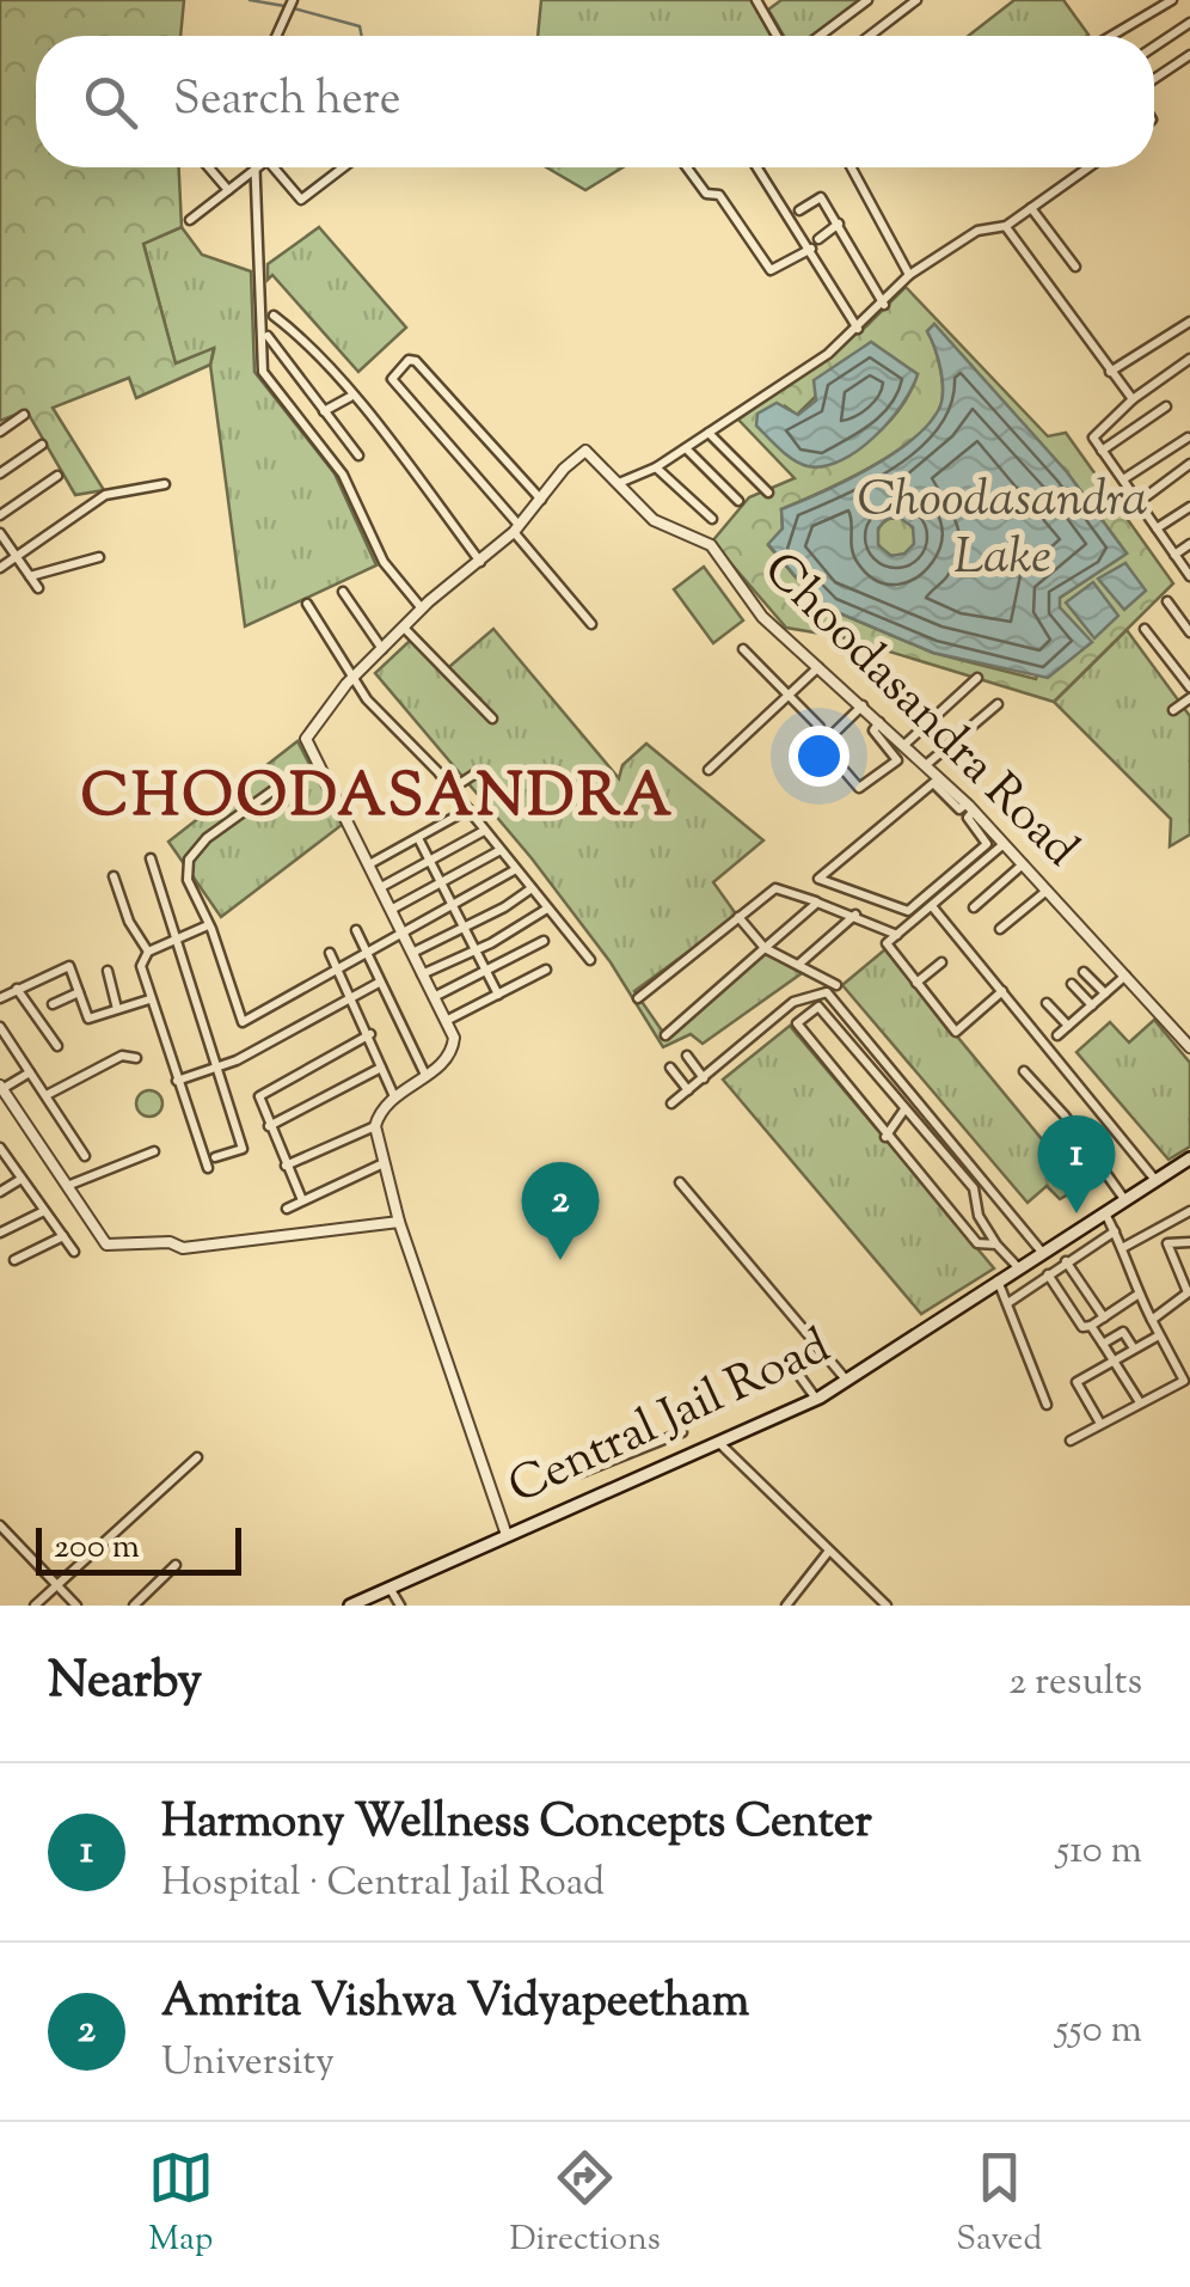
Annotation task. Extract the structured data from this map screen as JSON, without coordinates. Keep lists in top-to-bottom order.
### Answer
{
  "streets": {
    "main road": ["Central Jail Road"],
    "street": ["Choodasandra Road"]
  },
  "districts": ["CHOODASANDRA"],
  "water": ["Choodasandra Lake"],
  "scale_bar": "200 m",
  "page": {
    "search": "Search here",
    "pins": ["1", "2"],
    "scale": "200 m",
    "heading": ["Nearby", "2 results"],
    "list": [
      {
        "mark": "1",
        "name": "Harmony Wellness Concepts Center",
        "note": "Hospital · Central Jail Road",
        "value": "510 m"
      },
      {
        "mark": "2",
        "name": "Amrita Vishwa Vidyapeetham",
        "note": "University",
        "value": "550 m"
      }
    ],
    "nav": ["Map", "Directions", "Saved"]
  }
}
